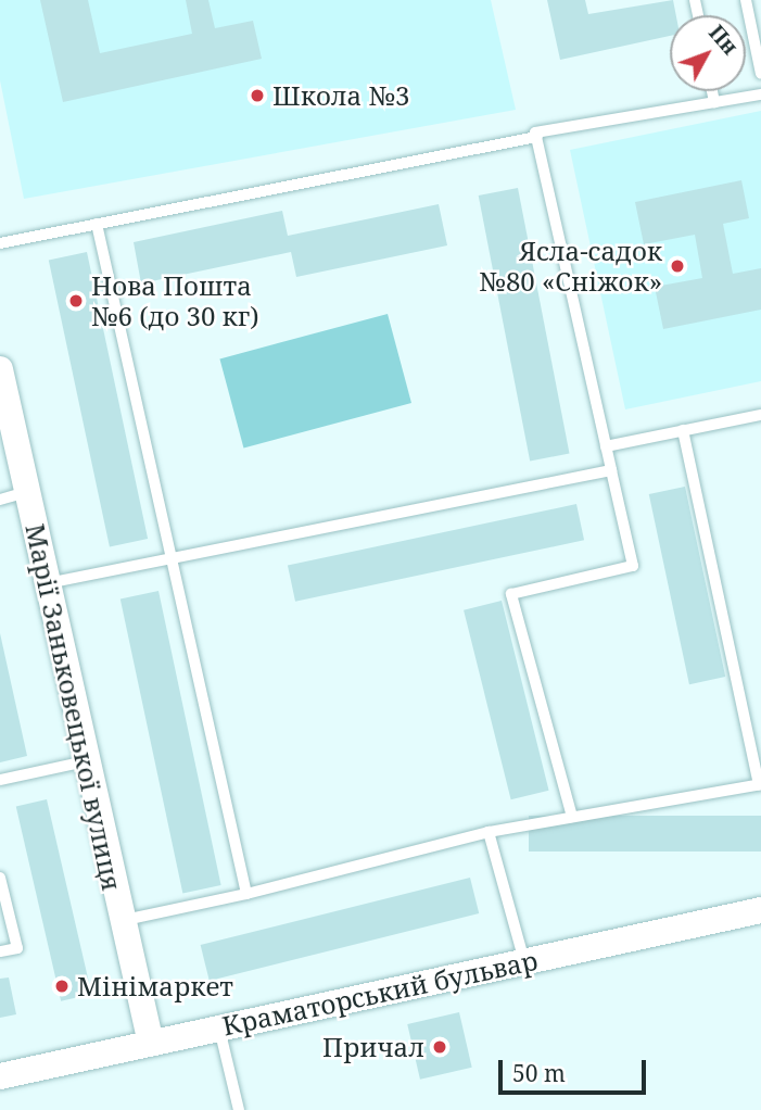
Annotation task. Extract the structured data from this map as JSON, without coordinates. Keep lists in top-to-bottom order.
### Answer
{
  "streets": {
    "street": ["Марії Заньковецької вулиця", "Краматорський бульвар"]
  },
  "crossings": [
    ["Марії Заньковецької вулиця", "Краматорський бульвар"]
  ],
  "places": [
    "Школа №3",
    "Ясла-садок №80 «Сніжок»",
    "Нова Пошта №6 (до 30 кг)",
    "Мінімаркет",
    "Причал"
  ],
  "scale_bar": "50 m",
  "north": "top right"
}
